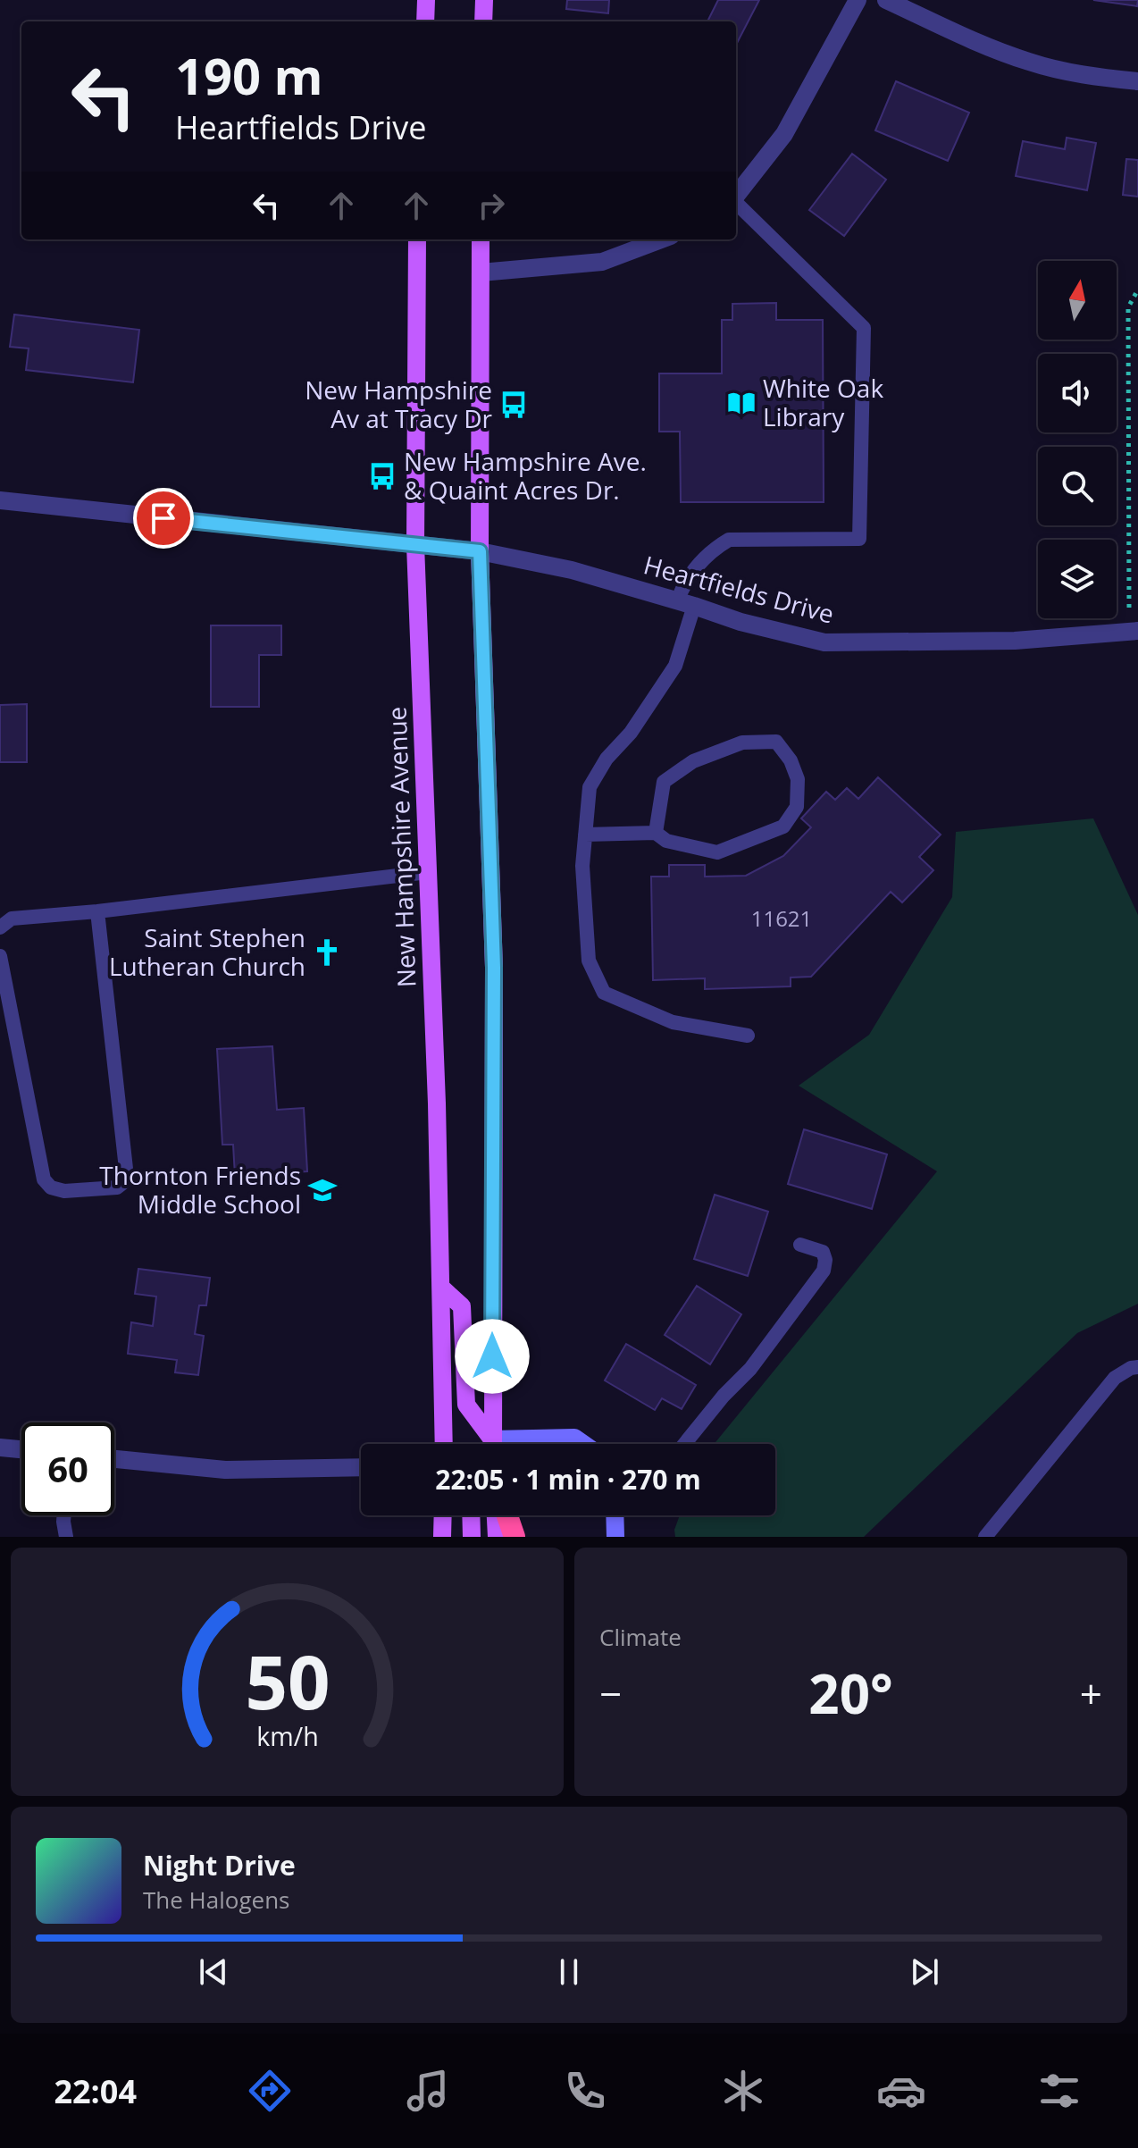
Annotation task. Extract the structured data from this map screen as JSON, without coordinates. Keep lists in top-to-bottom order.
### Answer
{
  "streets": {
    "main road": ["New Hampshire Avenue"],
    "street": ["Heartfields Drive"]
  },
  "crossings": [
    ["Heartfields Drive", "New Hampshire Avenue"]
  ],
  "places": {
    "library": ["White Oak Library"],
    "bus stop": ["New Hampshire Av at Tracy Dr", "New Hampshire Ave. & Quaint Acres Dr."],
    "church": ["Saint Stephen Lutheran Church"],
    "school or university": ["Thornton Friends Middle School"]
  },
  "house_numbers": ["11621"],
  "north": "top",
  "page": {
    "turn": ["190 m", "Heartfields Drive"],
    "limit": "60",
    "trip": "22:05 · 1 min · 270 m",
    "tile": "Climate",
    "heat": ["−", "20°", "+"],
    "song": ["Night Drive", "The Halogens"],
    "tabs": "22:04",
    "gauge": ["50", "km/h"]
  }
}
